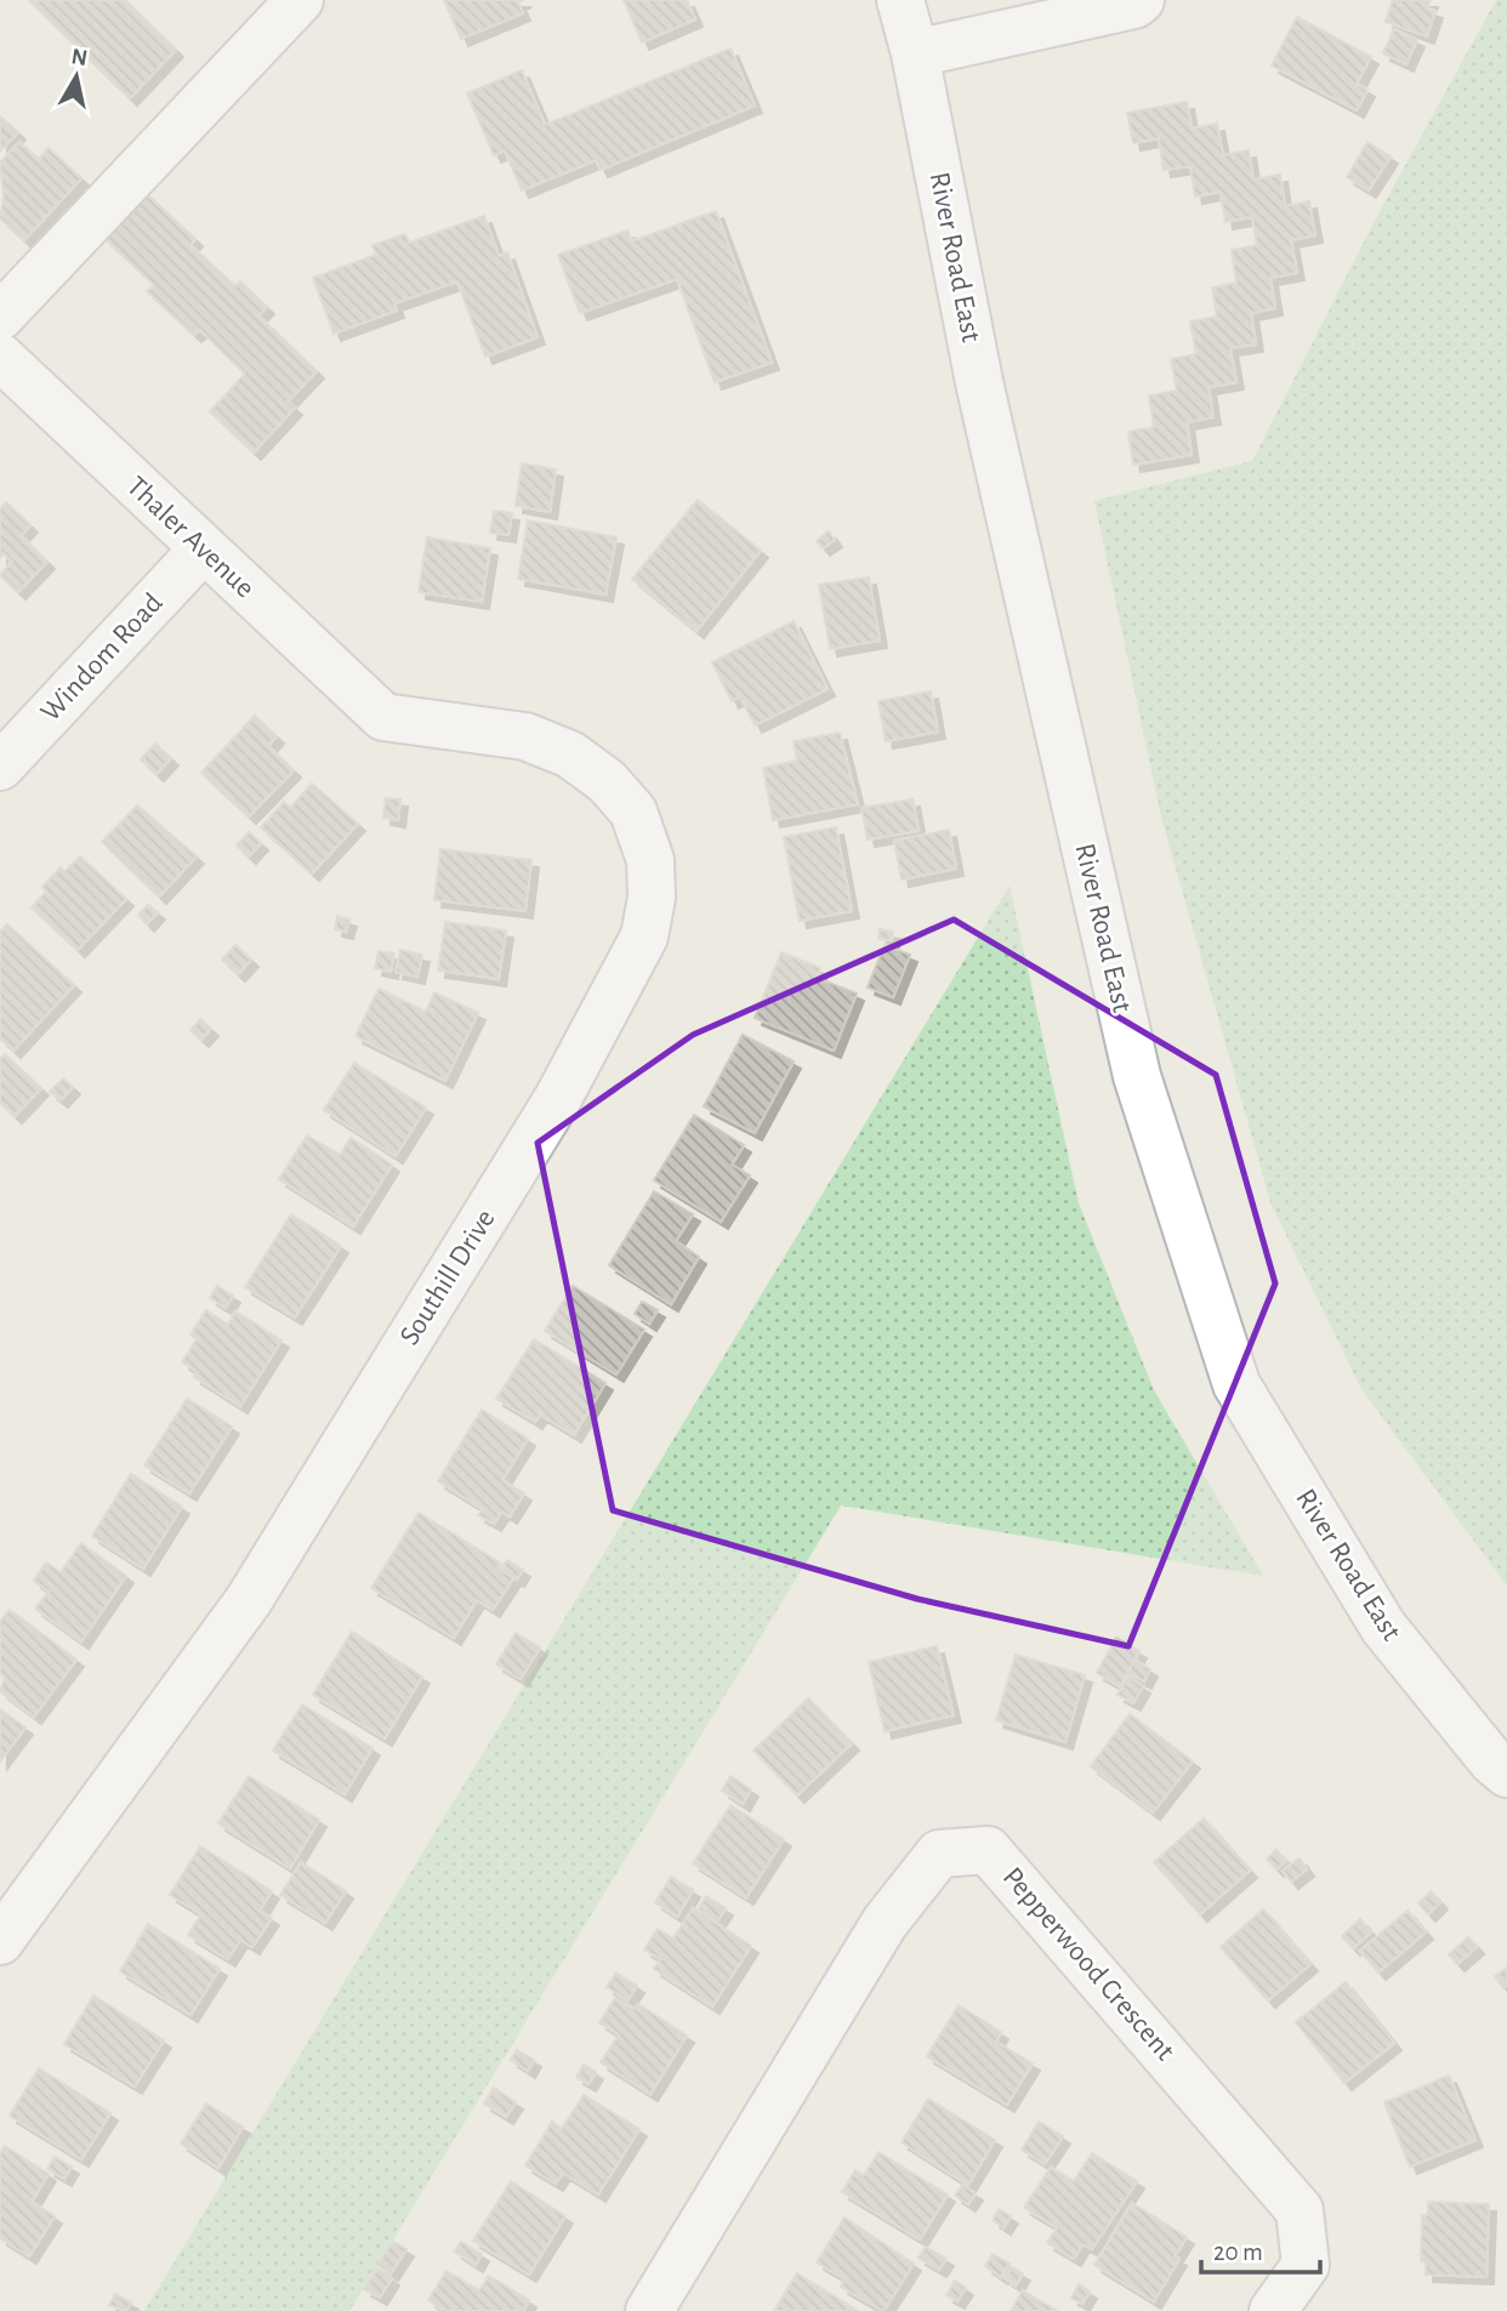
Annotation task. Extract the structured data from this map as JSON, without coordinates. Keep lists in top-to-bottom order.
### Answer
{
  "streets": {
    "street": [
      "River Road East",
      "Thaler Avenue",
      "Windom Road",
      "Southill Drive",
      "Pepperwood Crescent"
    ]
  },
  "crossings": [
    ["Thaler Avenue", "Windom Road"],
    ["Thaler Avenue", "Southill Drive"]
  ],
  "scale_bar": "20 m",
  "north": "top"
}
